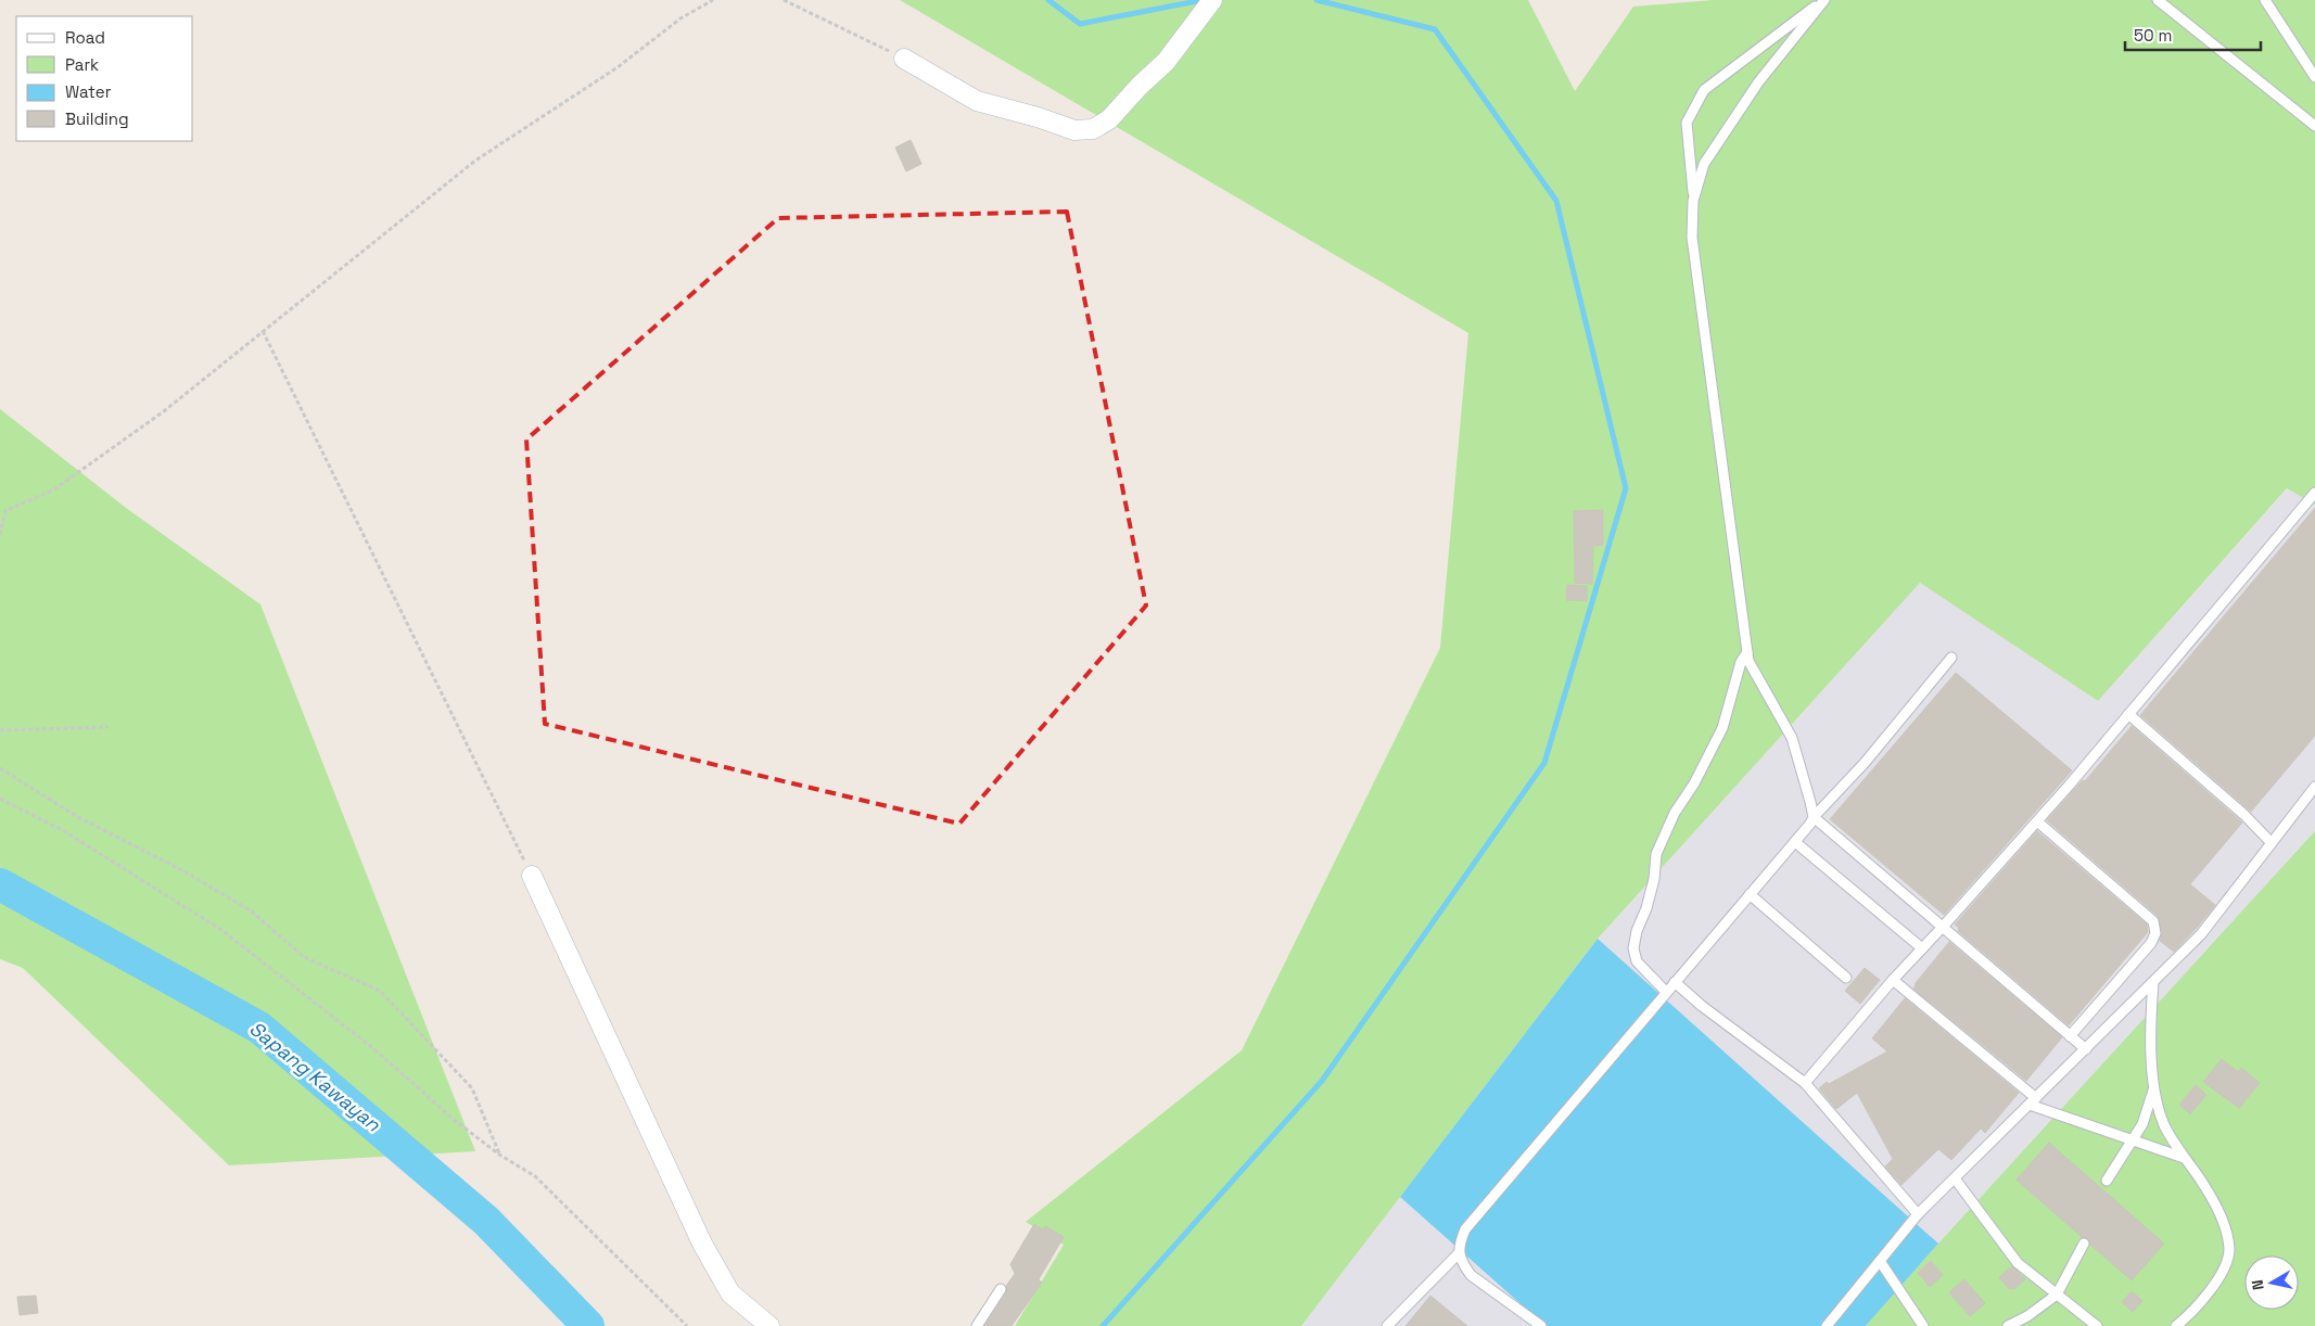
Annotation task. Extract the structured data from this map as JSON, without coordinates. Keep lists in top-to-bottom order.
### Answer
{
  "water": ["Sapang Kawayan"],
  "legend": [
    "Road",
    "Park",
    "Water",
    "Building"
  ],
  "scale_bar": "50 m",
  "north": "left"
}
